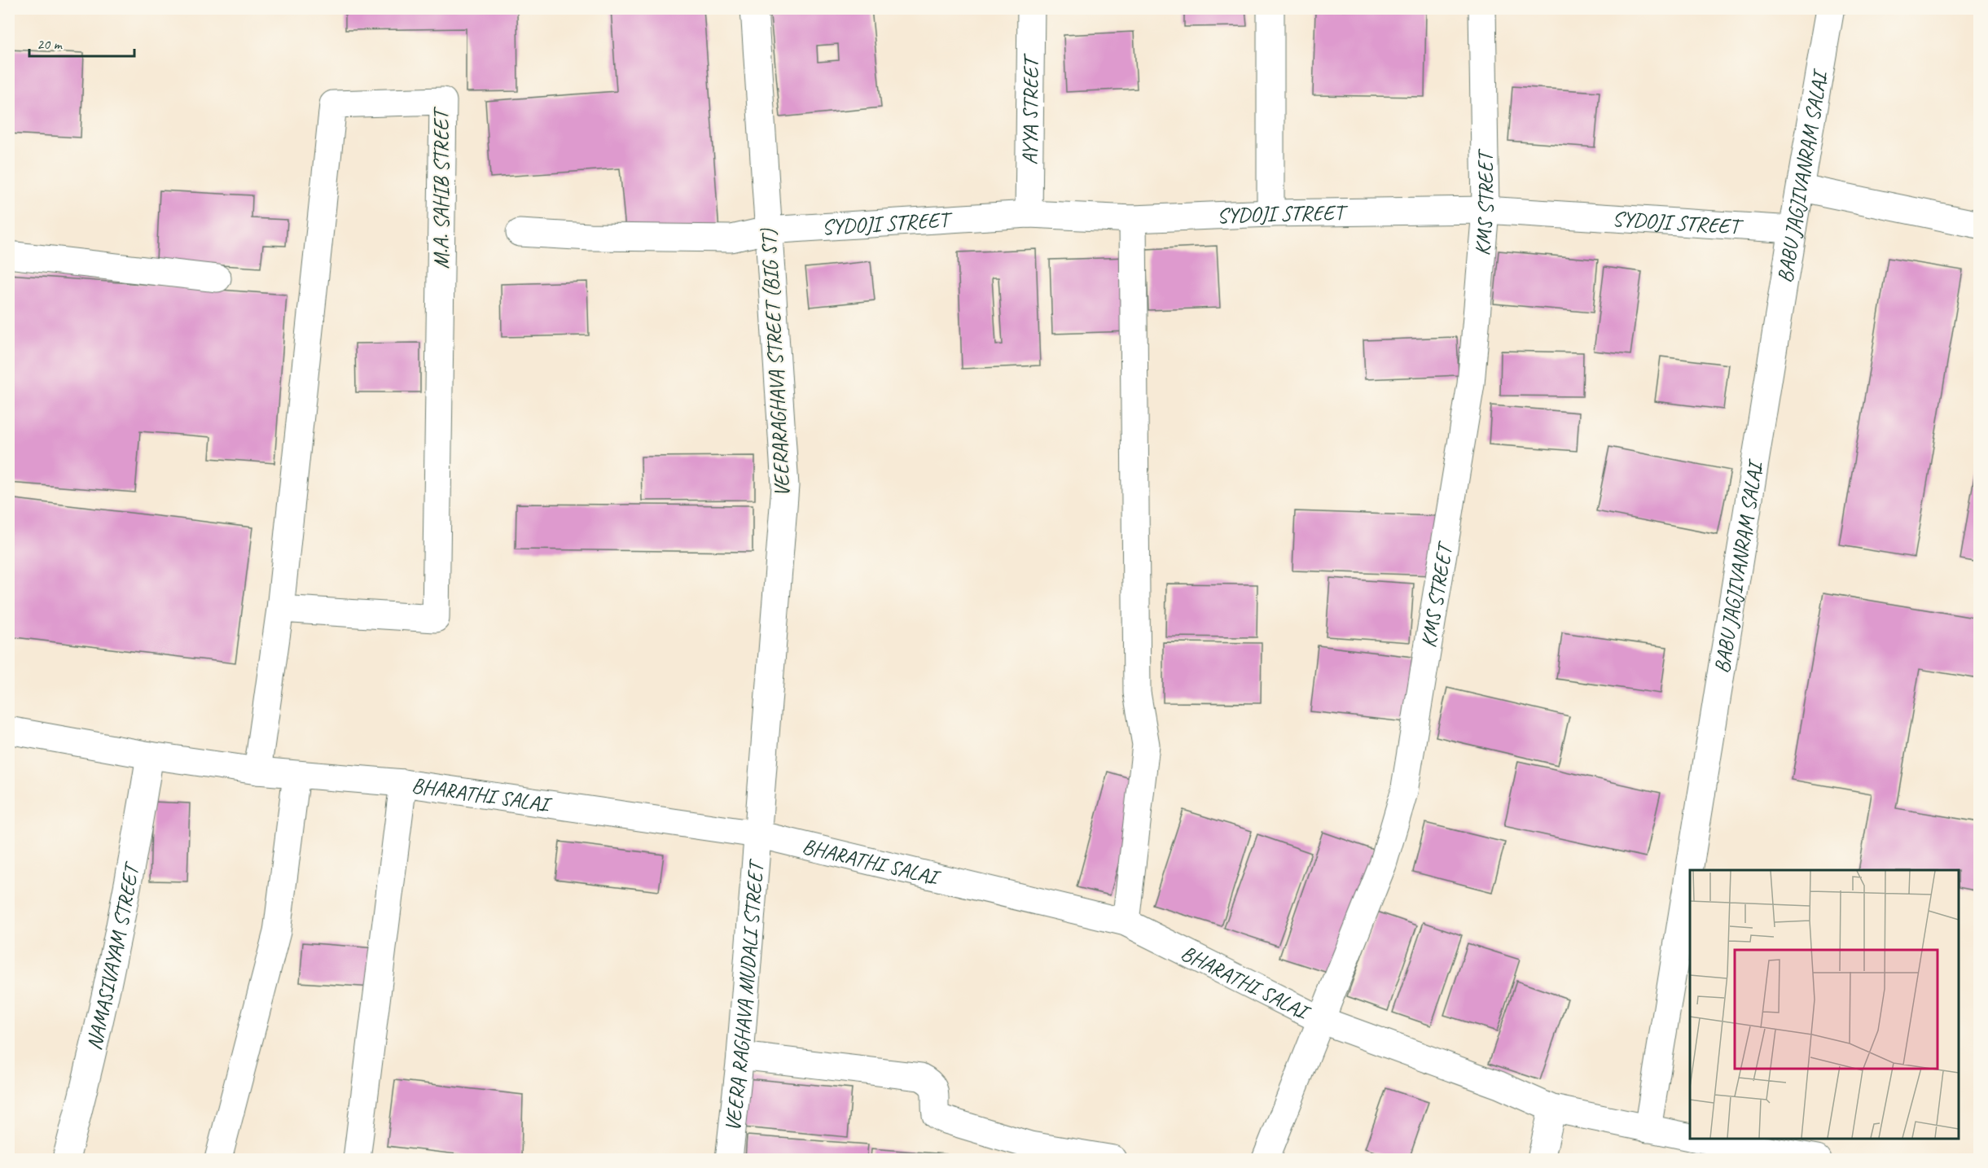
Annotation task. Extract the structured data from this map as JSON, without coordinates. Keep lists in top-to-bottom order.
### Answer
{
  "streets": {
    "street": [
      "AYYA STREET",
      "BABU JAGJIVANRAM SALAI",
      "M.A. SAHIB STREET",
      "KMS STREET",
      "SYDOJI STREET",
      "VEERARAGHAVA STREET (BIG ST)",
      "BHARATHI SALAI",
      "NAMASIVAYAM STREET",
      "VEERA RAGHAVA MUDALI STREET"
    ]
  },
  "crossings": [
    ["AYYA STREET", "SYDOJI STREET"],
    ["BABU JAGJIVANRAM SALAI", "SYDOJI STREET"],
    ["BABU JAGJIVANRAM SALAI", "BHARATHI SALAI"],
    ["M.A. SAHIB STREET", "BHARATHI SALAI"],
    ["KMS STREET", "SYDOJI STREET"],
    ["KMS STREET", "BHARATHI SALAI"],
    ["SYDOJI STREET", "VEERARAGHAVA STREET (BIG ST)"],
    ["VEERARAGHAVA STREET (BIG ST)", "BHARATHI SALAI"],
    ["VEERARAGHAVA STREET (BIG ST)", "VEERA RAGHAVA MUDALI STREET"],
    ["BHARATHI SALAI", "NAMASIVAYAM STREET"],
    ["BHARATHI SALAI", "VEERA RAGHAVA MUDALI STREET"]
  ],
  "scale_bar": "20 m"
}
